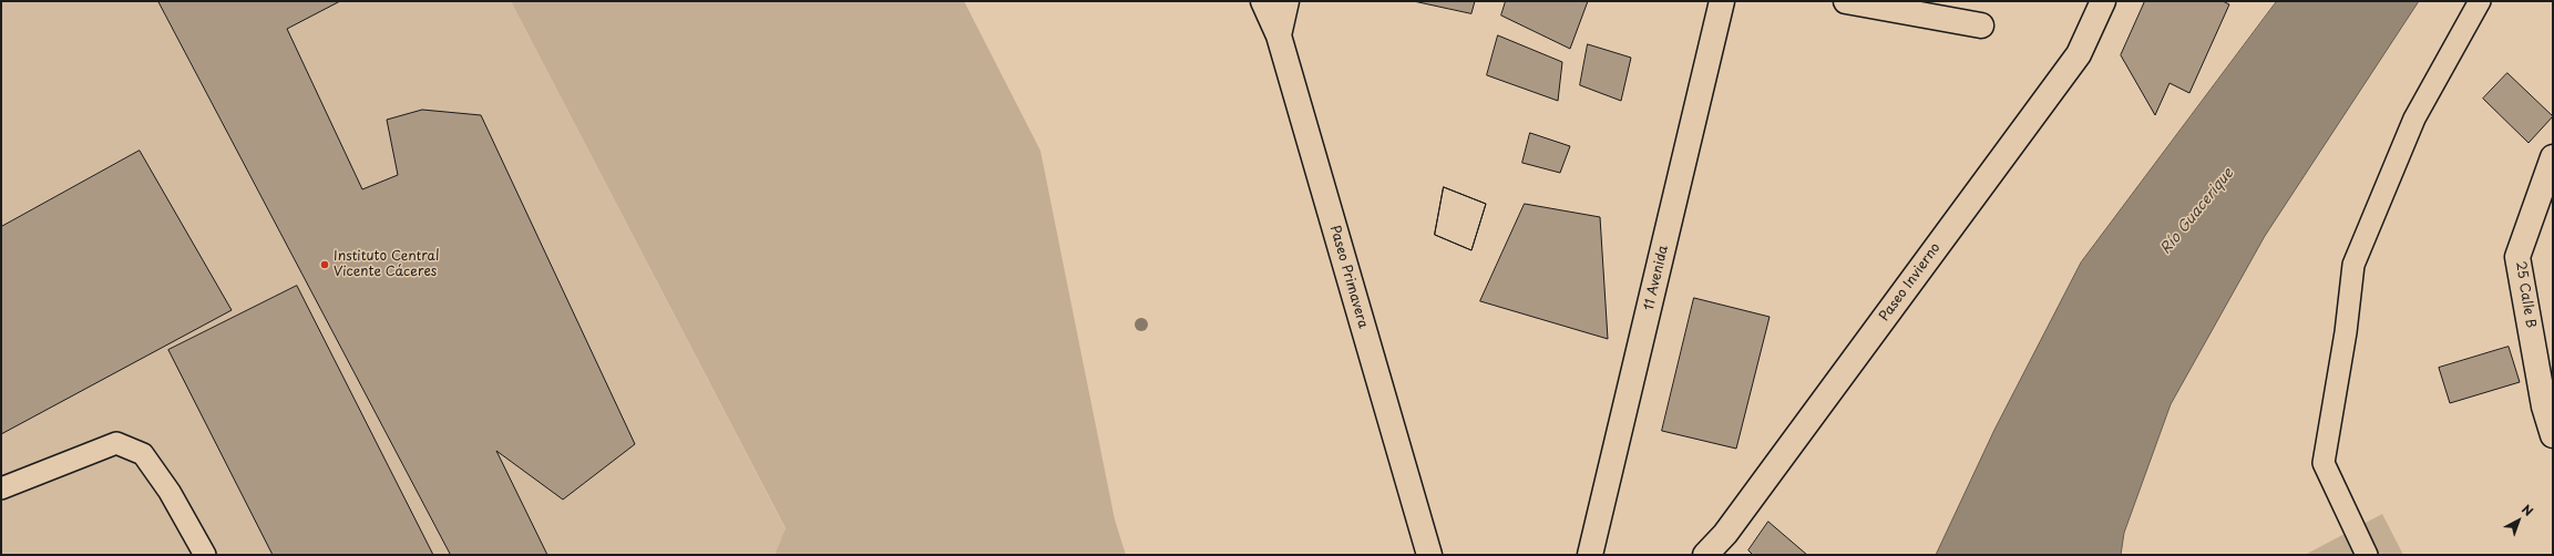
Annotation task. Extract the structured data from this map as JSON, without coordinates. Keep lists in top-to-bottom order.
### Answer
{
  "streets": {
    "street": [
      "Paseo Primavera",
      "11 Avenida",
      "Paseo Invierno",
      "25 Calle B"
    ]
  },
  "water": ["Río Guacerique"],
  "places": ["Instituto Central Vicente Cáceres"],
  "north": "top right"
}
